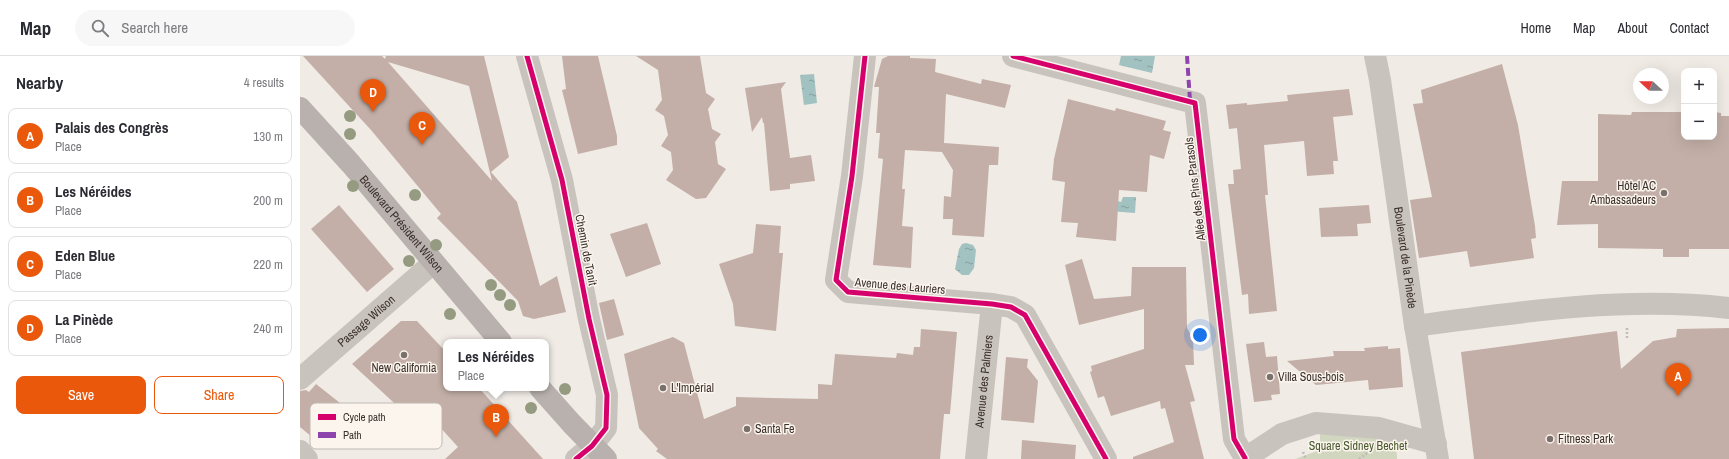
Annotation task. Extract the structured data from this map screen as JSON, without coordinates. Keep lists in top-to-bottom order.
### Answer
{
  "streets": {
    "main road": ["Boulevard Président Wilson"],
    "street": [
      "Allée des Pins Parasols",
      "Chemin de Tanit",
      "Boulevard de la Pinède",
      "Avenue des Lauriers",
      "Passage Wilson",
      "Avenue des Palmiers"
    ]
  },
  "crossings": [
    ["Boulevard Président Wilson", "Passage Wilson"],
    ["Avenue des Lauriers", "Avenue des Palmiers"]
  ],
  "parks": ["Square Sidney Bechet"],
  "places": [
    "Hôtel AC Ambassadeurs",
    "New California",
    "Villa Sous-bois",
    "L'Impérial",
    "Santa Fe",
    "Fitness Park"
  ],
  "legend": ["Cycle path", "Path"],
  "north": "left",
  "page": {
    "header": "Map",
    "search": "Search here",
    "nav": [
      "Home",
      "Map",
      "About",
      "Contact"
    ],
    "heading": ["Nearby", "4 results"],
    "map_buttons": ["+", "−"],
    "pins": [
      "D",
      "C",
      "A",
      "B"
    ],
    "list": [
      {
        "mark": "A",
        "name": "Palais des Congrès",
        "note": "Place",
        "value": "130 m"
      },
      {
        "mark": "B",
        "name": "Les Néréides",
        "note": "Place",
        "value": "200 m"
      },
      {
        "mark": "C",
        "name": "Eden Blue",
        "note": "Place",
        "value": "220 m"
      },
      {
        "mark": "D",
        "name": "La Pinède",
        "note": "Place",
        "value": "240 m"
      }
    ],
    "popup": ["Les Néréides", "Place"],
    "buttons": ["Save", "Share"]
  }
}
